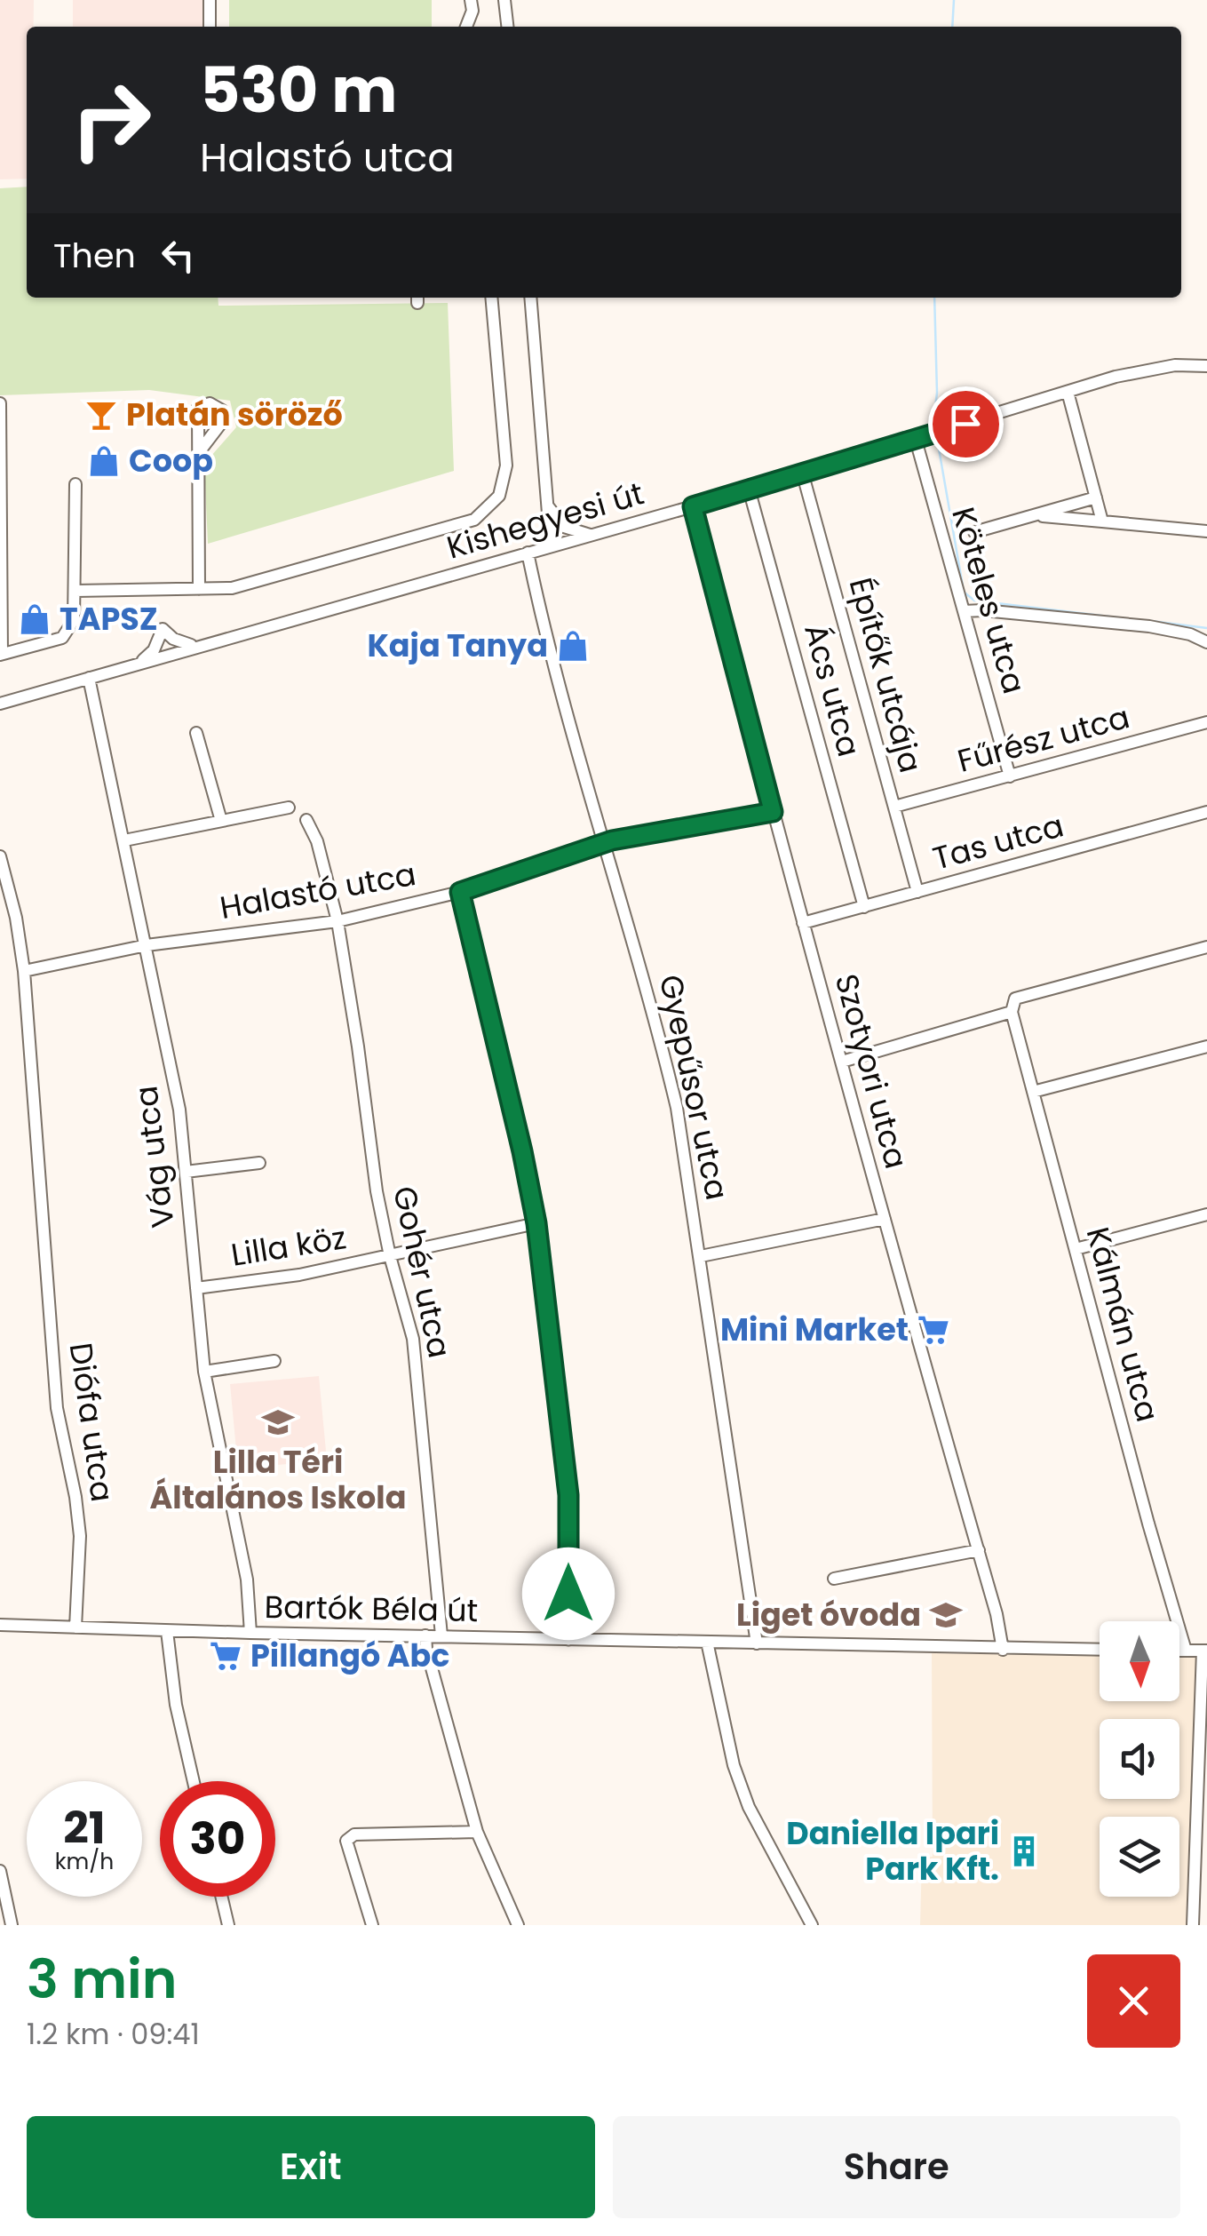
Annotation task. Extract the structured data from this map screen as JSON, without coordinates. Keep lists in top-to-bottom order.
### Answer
{
  "streets": {
    "street": [
      "Kishegyesi út",
      "Köteles utca",
      "Építők utcája",
      "Ács utca",
      "Fűrész utca",
      "Tas utca",
      "Halastó utca",
      "Szotyori utca",
      "Gyepűsor utca",
      "Vág utca",
      "Lilla köz",
      "Gohér utca",
      "Kálmán utca",
      "Diófa utca",
      "Bartók Béla út"
    ]
  },
  "crossings": [
    ["Kishegyesi út", "Köteles utca"],
    ["Kishegyesi út", "Építők utcája"],
    ["Kishegyesi út", "Ács utca"],
    ["Kishegyesi út", "Szotyori utca"],
    ["Kishegyesi út", "Gyepűsor utca"],
    ["Kishegyesi út", "Vág utca"],
    ["Köteles utca", "Fűrész utca"],
    ["Építők utcája", "Fűrész utca"],
    ["Építők utcája", "Tas utca"],
    ["Ács utca", "Tas utca"],
    ["Tas utca", "Szotyori utca"],
    ["Halastó utca", "Szotyori utca"],
    ["Halastó utca", "Gyepűsor utca"],
    ["Halastó utca", "Vág utca"],
    ["Halastó utca", "Gohér utca"],
    ["Halastó utca", "Diófa utca"],
    ["Szotyori utca", "Bartók Béla út"],
    ["Gyepűsor utca", "Bartók Béla út"],
    ["Vág utca", "Lilla köz"],
    ["Vág utca", "Bartók Béla út"],
    ["Lilla köz", "Gohér utca"],
    ["Gohér utca", "Bartók Béla út"],
    ["Diófa utca", "Bartók Béla út"]
  ],
  "places": {
    "bar": ["Platán söröző"],
    "shop": ["Coop", "TAPSZ", "Kaja Tanya"],
    "supermarket": ["Mini Market", "Pillangó Abc"],
    "school or university": ["Lilla Téri Általános Iskola", "Liget óvoda"],
    "building": ["Daniella Ipari Park Kft."]
  },
  "north": "bottom",
  "page": {
    "turn": ["530 m", "Halastó utca"],
    "then": "Then",
    "speed": "21 km/h",
    "limit": "30",
    "heading": ["3 min", "1.2 km · 09:41"],
    "buttons": ["Exit", "Share"]
  }
}
